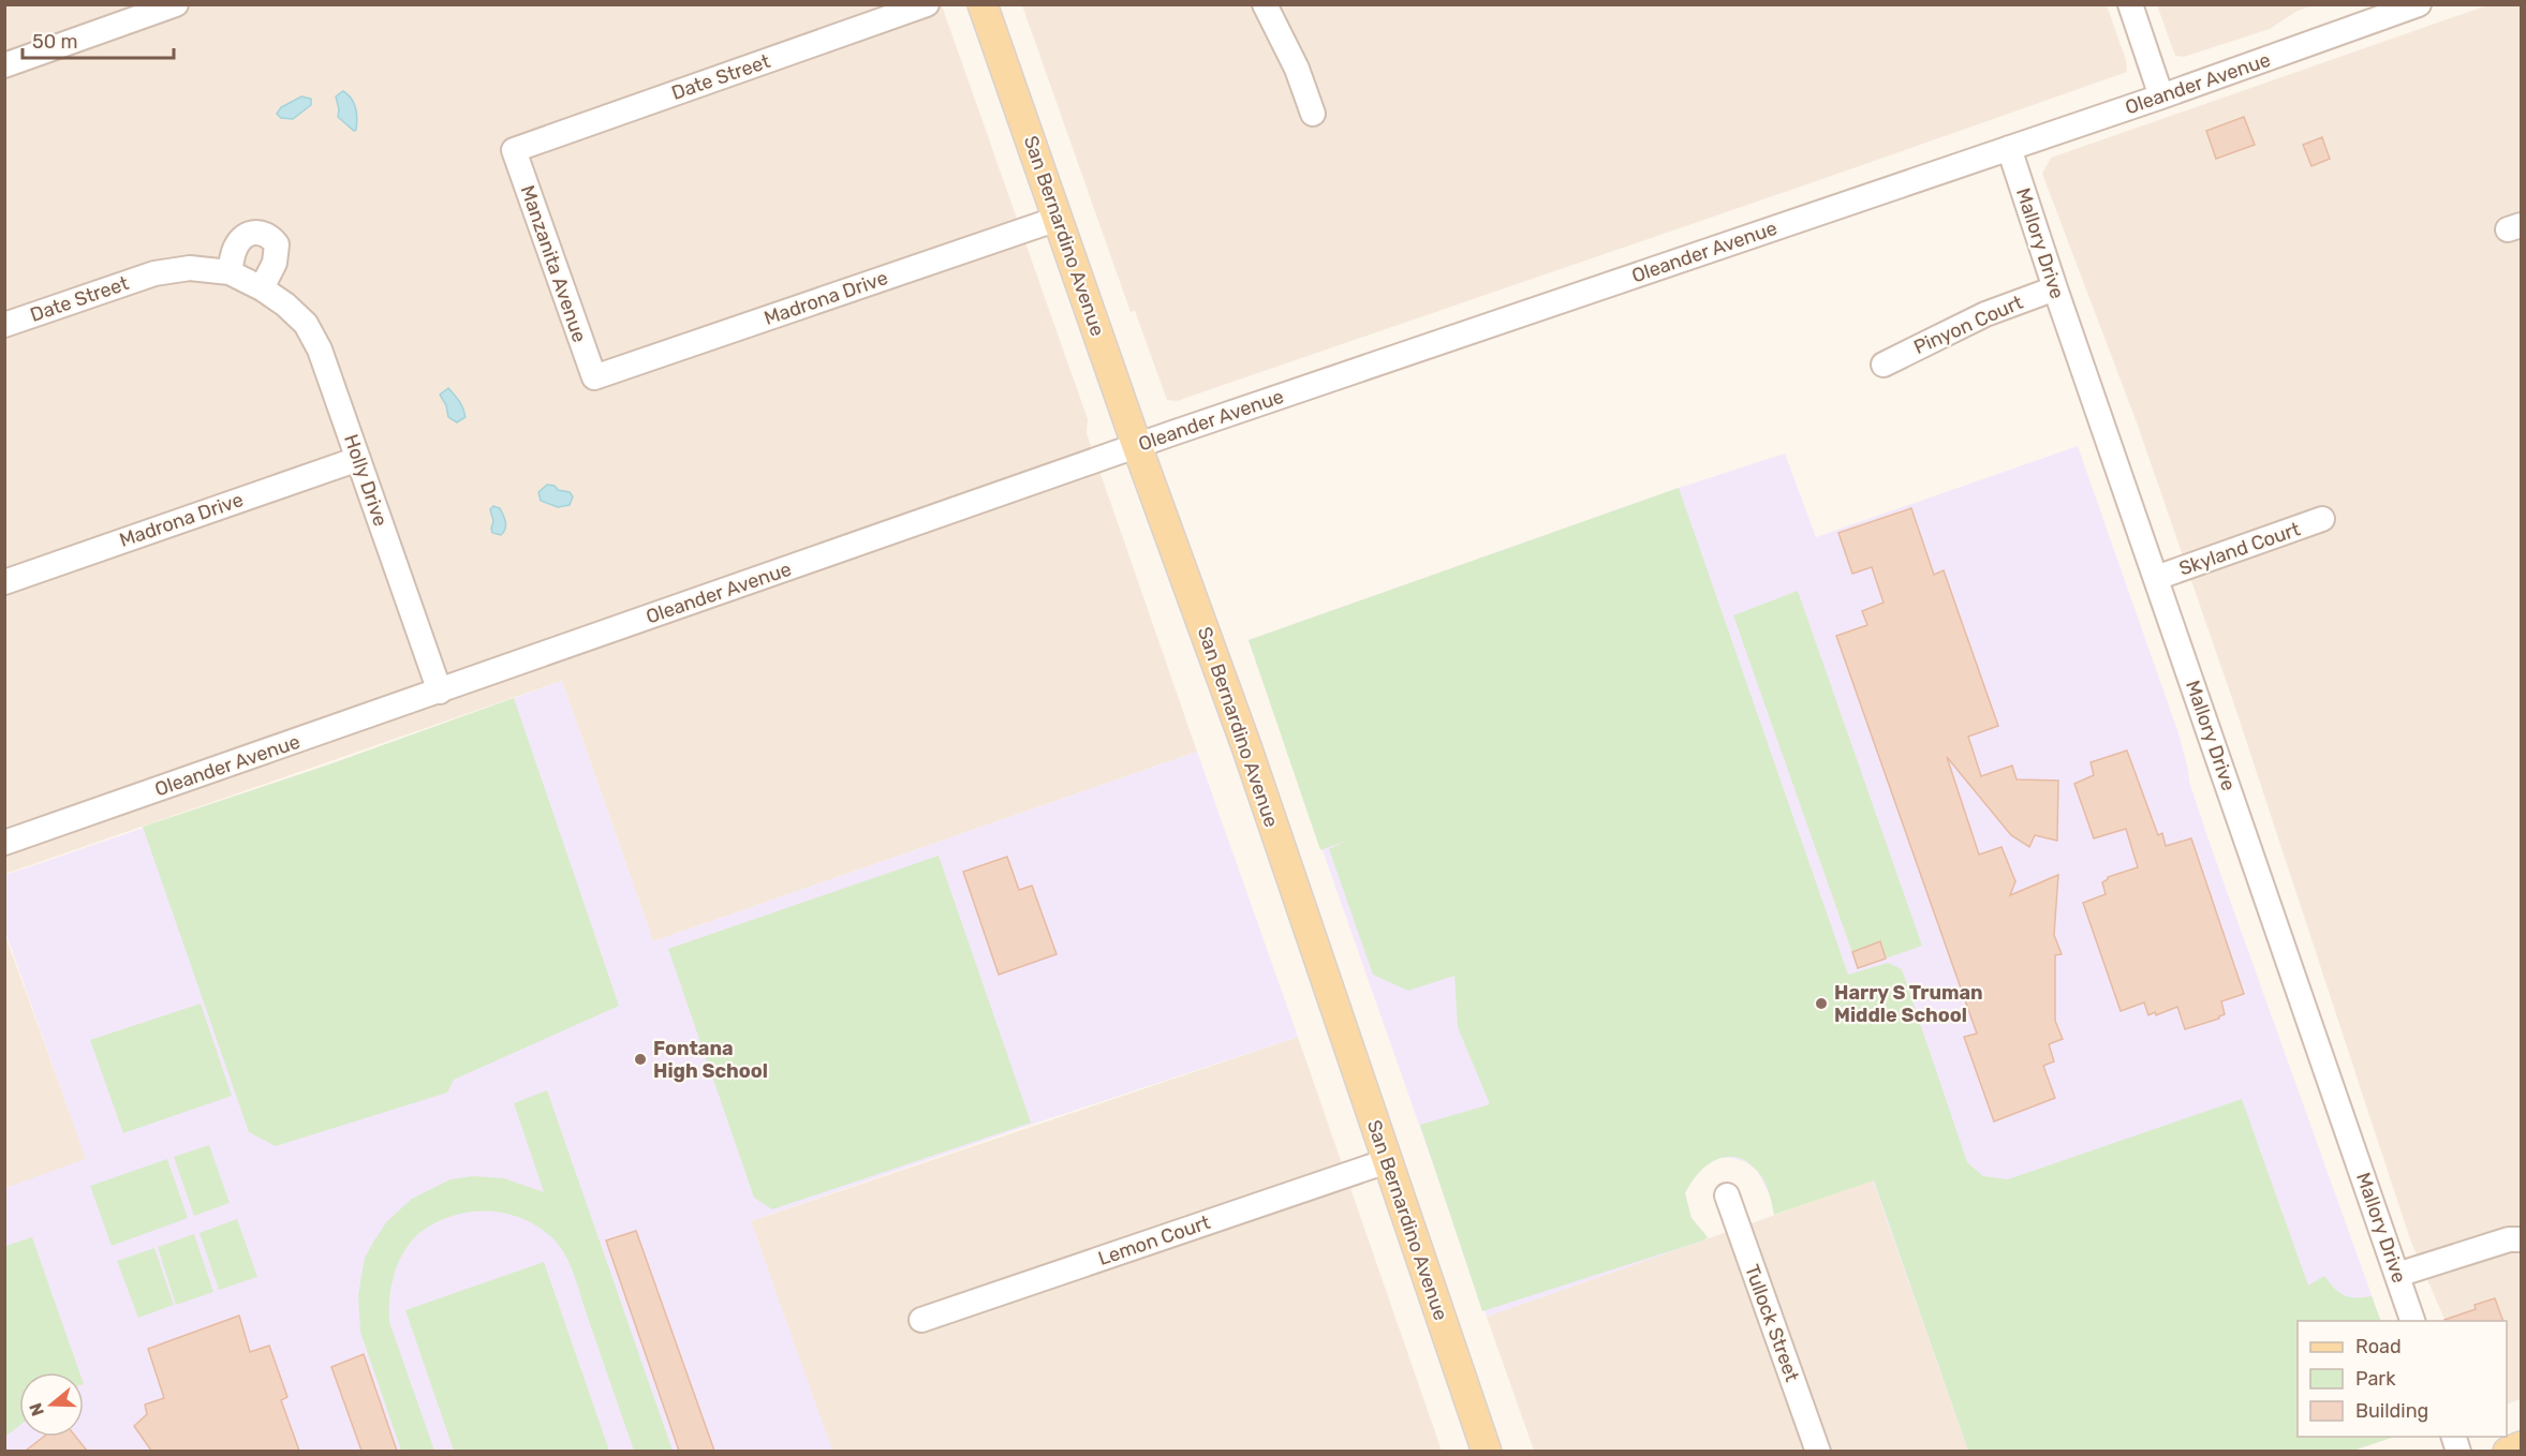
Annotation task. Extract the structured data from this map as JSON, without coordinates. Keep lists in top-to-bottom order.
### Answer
{
  "streets": {
    "main road": ["San Bernardino Avenue"],
    "street": [
      "Date Street",
      "Oleander Avenue",
      "Mallory Drive",
      "Manzanita Avenue",
      "Madrona Drive",
      "Pinyon Court",
      "Holly Drive",
      "Skyland Court",
      "Lemon Court",
      "Tullock Street"
    ]
  },
  "crossings": [
    ["Date Street", "Manzanita Avenue"],
    ["Date Street", "Holly Drive"],
    ["Oleander Avenue", "San Bernardino Avenue"],
    ["Oleander Avenue", "Mallory Drive"],
    ["Oleander Avenue", "Holly Drive"],
    ["San Bernardino Avenue", "Madrona Drive"],
    ["San Bernardino Avenue", "Lemon Court"],
    ["Mallory Drive", "Pinyon Court"],
    ["Mallory Drive", "Skyland Court"],
    ["Manzanita Avenue", "Madrona Drive"],
    ["Madrona Drive", "Holly Drive"]
  ],
  "places": ["Harry S Truman Middle School", "Fontana High School"],
  "legend": ["Road", "Park", "Building"],
  "scale_bar": "50 m",
  "north": "left"
}
